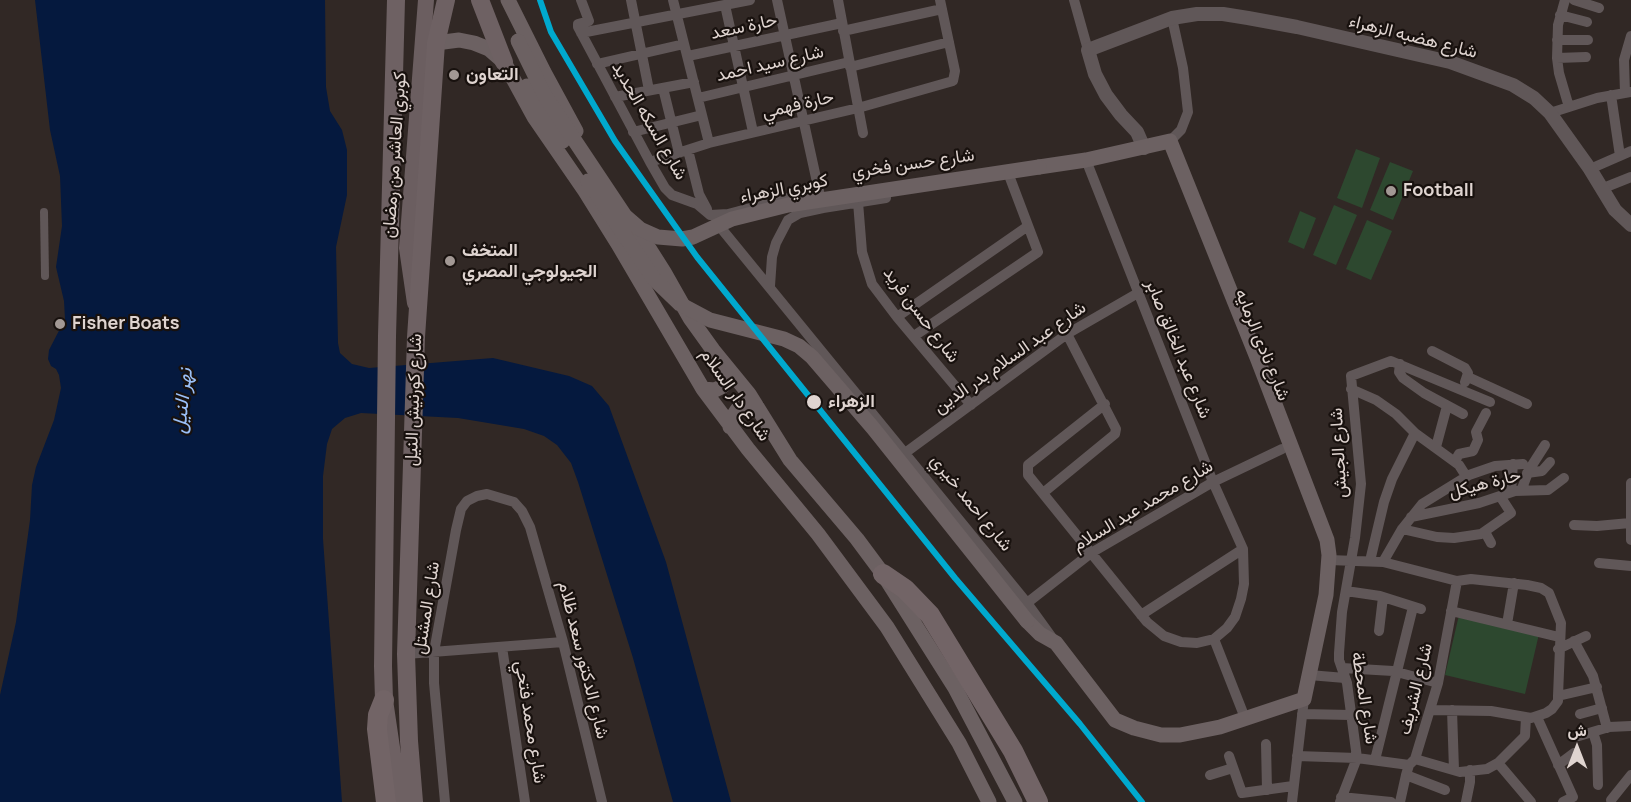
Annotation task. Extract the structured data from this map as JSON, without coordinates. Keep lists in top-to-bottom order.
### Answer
{
  "streets": {
    "highway": ["شارع كورنيش النيل"],
    "main road": [
      "كوبري العاشر من رمضان",
      "كوبري الزهراء",
      "شارع نادى الرمايه",
      "شارع دار السلام",
      "شارع احمد خيري"
    ],
    "street": [
      "حارة سعد",
      "شارع هضبه الزهراء",
      "شارع سيد احمد",
      "حارة فهمي",
      "شارع السكه الحديد",
      "شارع حسن فخري",
      "شارع حسن فريد",
      "شارع عبد الخالق صابر",
      "شارع عبد السلام بدر الدين",
      "شارع الجيش",
      "حارة هيكل",
      "شارع محمد عبد السلام",
      "شارع المشتل",
      "شارع الدكتور سعد ظلام",
      "شارع الشريف",
      "شارع المحطة",
      "شارع محمد فتحي"
    ]
  },
  "crossings": [
    ["شارع سيد احمد", "حارة فهمي"],
    ["حارة فهمي", "شارع السكه الحديد"],
    ["حارة فهمي", "شارع احمد خيري"],
    ["شارع السكه الحديد", "شارع حسن فخري"],
    ["شارع السكه الحديد", "شارع احمد خيري"],
    ["كوبري العاشر من رمضان", "شارع كورنيش النيل"],
    ["شارع حسن فخري", "كوبري الزهراء"],
    ["شارع حسن فخري", "شارع حسن فريد"],
    ["شارع حسن فخري", "شارع عبد الخالق صابر"],
    ["شارع حسن فخري", "شارع احمد خيري"],
    ["كوبري الزهراء", "شارع نادى الرمايه"],
    ["كوبري الزهراء", "شارع عبد الخالق صابر"],
    ["شارع حسن فريد", "شارع عبد السلام بدر الدين"],
    ["شارع نادى الرمايه", "شارع احمد خيري"],
    ["شارع نادى الرمايه", "شارع محمد عبد السلام"],
    ["شارع عبد الخالق صابر", "شارع عبد السلام بدر الدين"],
    ["شارع عبد الخالق صابر", "شارع محمد عبد السلام"],
    ["شارع عبد السلام بدر الدين", "شارع احمد خيري"],
    ["شارع دار السلام", "شارع كورنيش النيل"],
    ["شارع الجيش", "شارع المحطة"],
    ["شارع احمد خيري", "شارع محمد عبد السلام"],
    ["شارع المشتل", "شارع الدكتور سعد ظلام"]
  ],
  "water": ["نهر النيل"],
  "places": [
    "التعاون",
    "Football",
    "المتخف الجيولوجي المصري",
    "Fisher Boats",
    "الزهراء"
  ],
  "north": "top"
}
